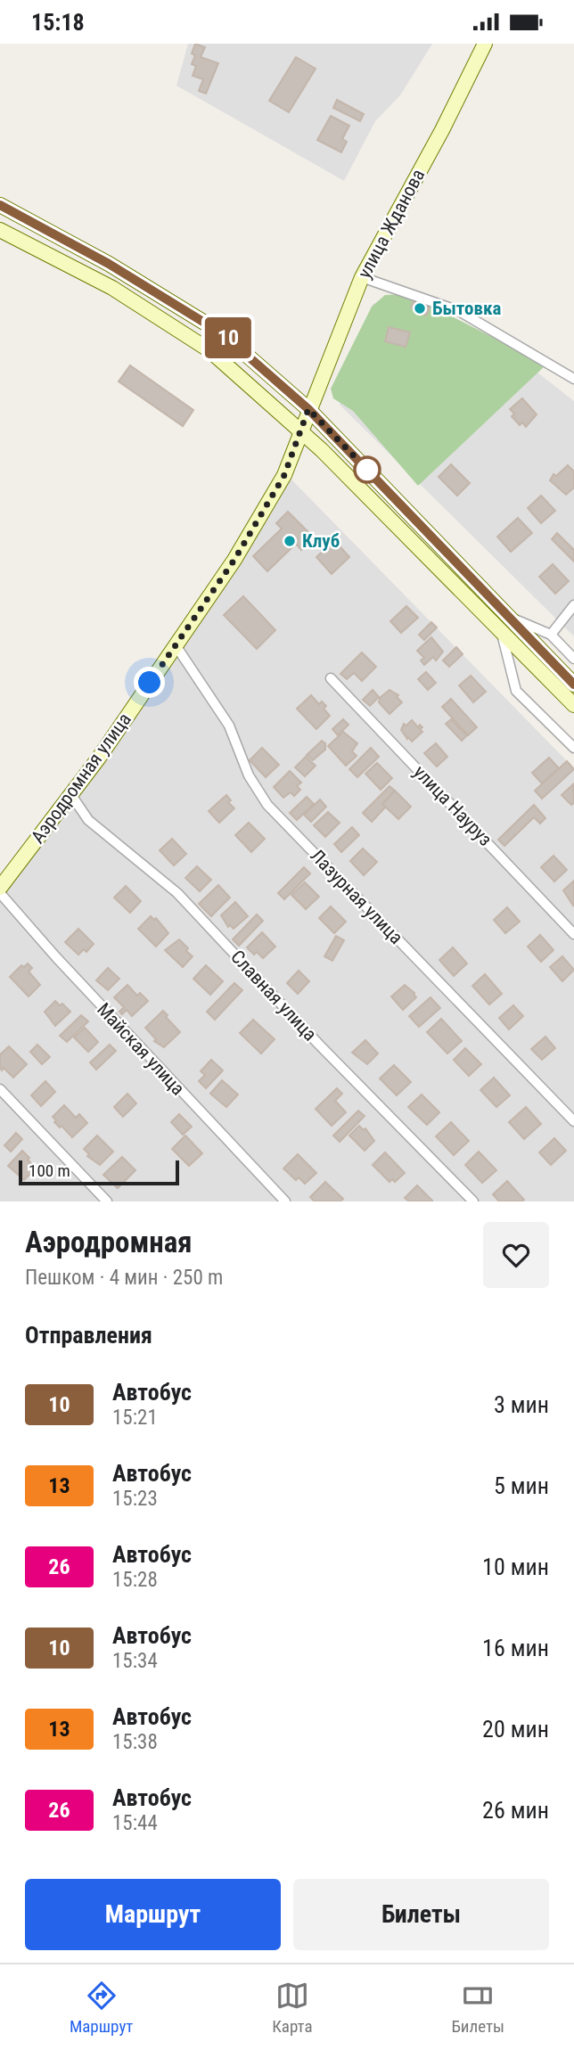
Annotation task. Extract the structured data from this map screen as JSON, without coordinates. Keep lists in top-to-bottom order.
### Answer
{
  "streets": {
    "main road": ["улица Жданова", "Аэродромная улица"],
    "street": [
      "улица Науруз",
      "Лазурная улица",
      "Славная улица",
      "Майская улица"
    ]
  },
  "crossings": [
    ["улица Жданова", "Аэродромная улица"],
    ["Аэродромная улица", "Лазурная улица"],
    ["Аэродромная улица", "Славная улица"]
  ],
  "places": ["Бытовка", "Клуб"],
  "lines": ["bus line 10"],
  "scale_bar": "100 m",
  "page": {
    "status": "15:18",
    "on_map": "10",
    "scale": "100 m",
    "heading": [
      ["Аэродромная", "Пешком · 4 мин · 250 m"],
      "Отправления"
    ],
    "list": [
      {
        "mark": "10",
        "name": "Автобус",
        "note": "15:21",
        "value": "3 мин"
      },
      {
        "mark": "13",
        "name": "Автобус",
        "note": "15:23",
        "value": "5 мин"
      },
      {
        "mark": "26",
        "name": "Автобус",
        "note": "15:28",
        "value": "10 мин"
      },
      {
        "mark": "10",
        "name": "Автобус",
        "note": "15:34",
        "value": "16 мин"
      },
      {
        "mark": "13",
        "name": "Автобус",
        "note": "15:38",
        "value": "20 мин"
      },
      {
        "mark": "26",
        "name": "Автобус",
        "note": "15:44",
        "value": "26 мин"
      }
    ],
    "buttons": ["Маршрут", "Билеты"],
    "tabs": ["Маршрут", "Карта", "Билеты"]
  }
}
